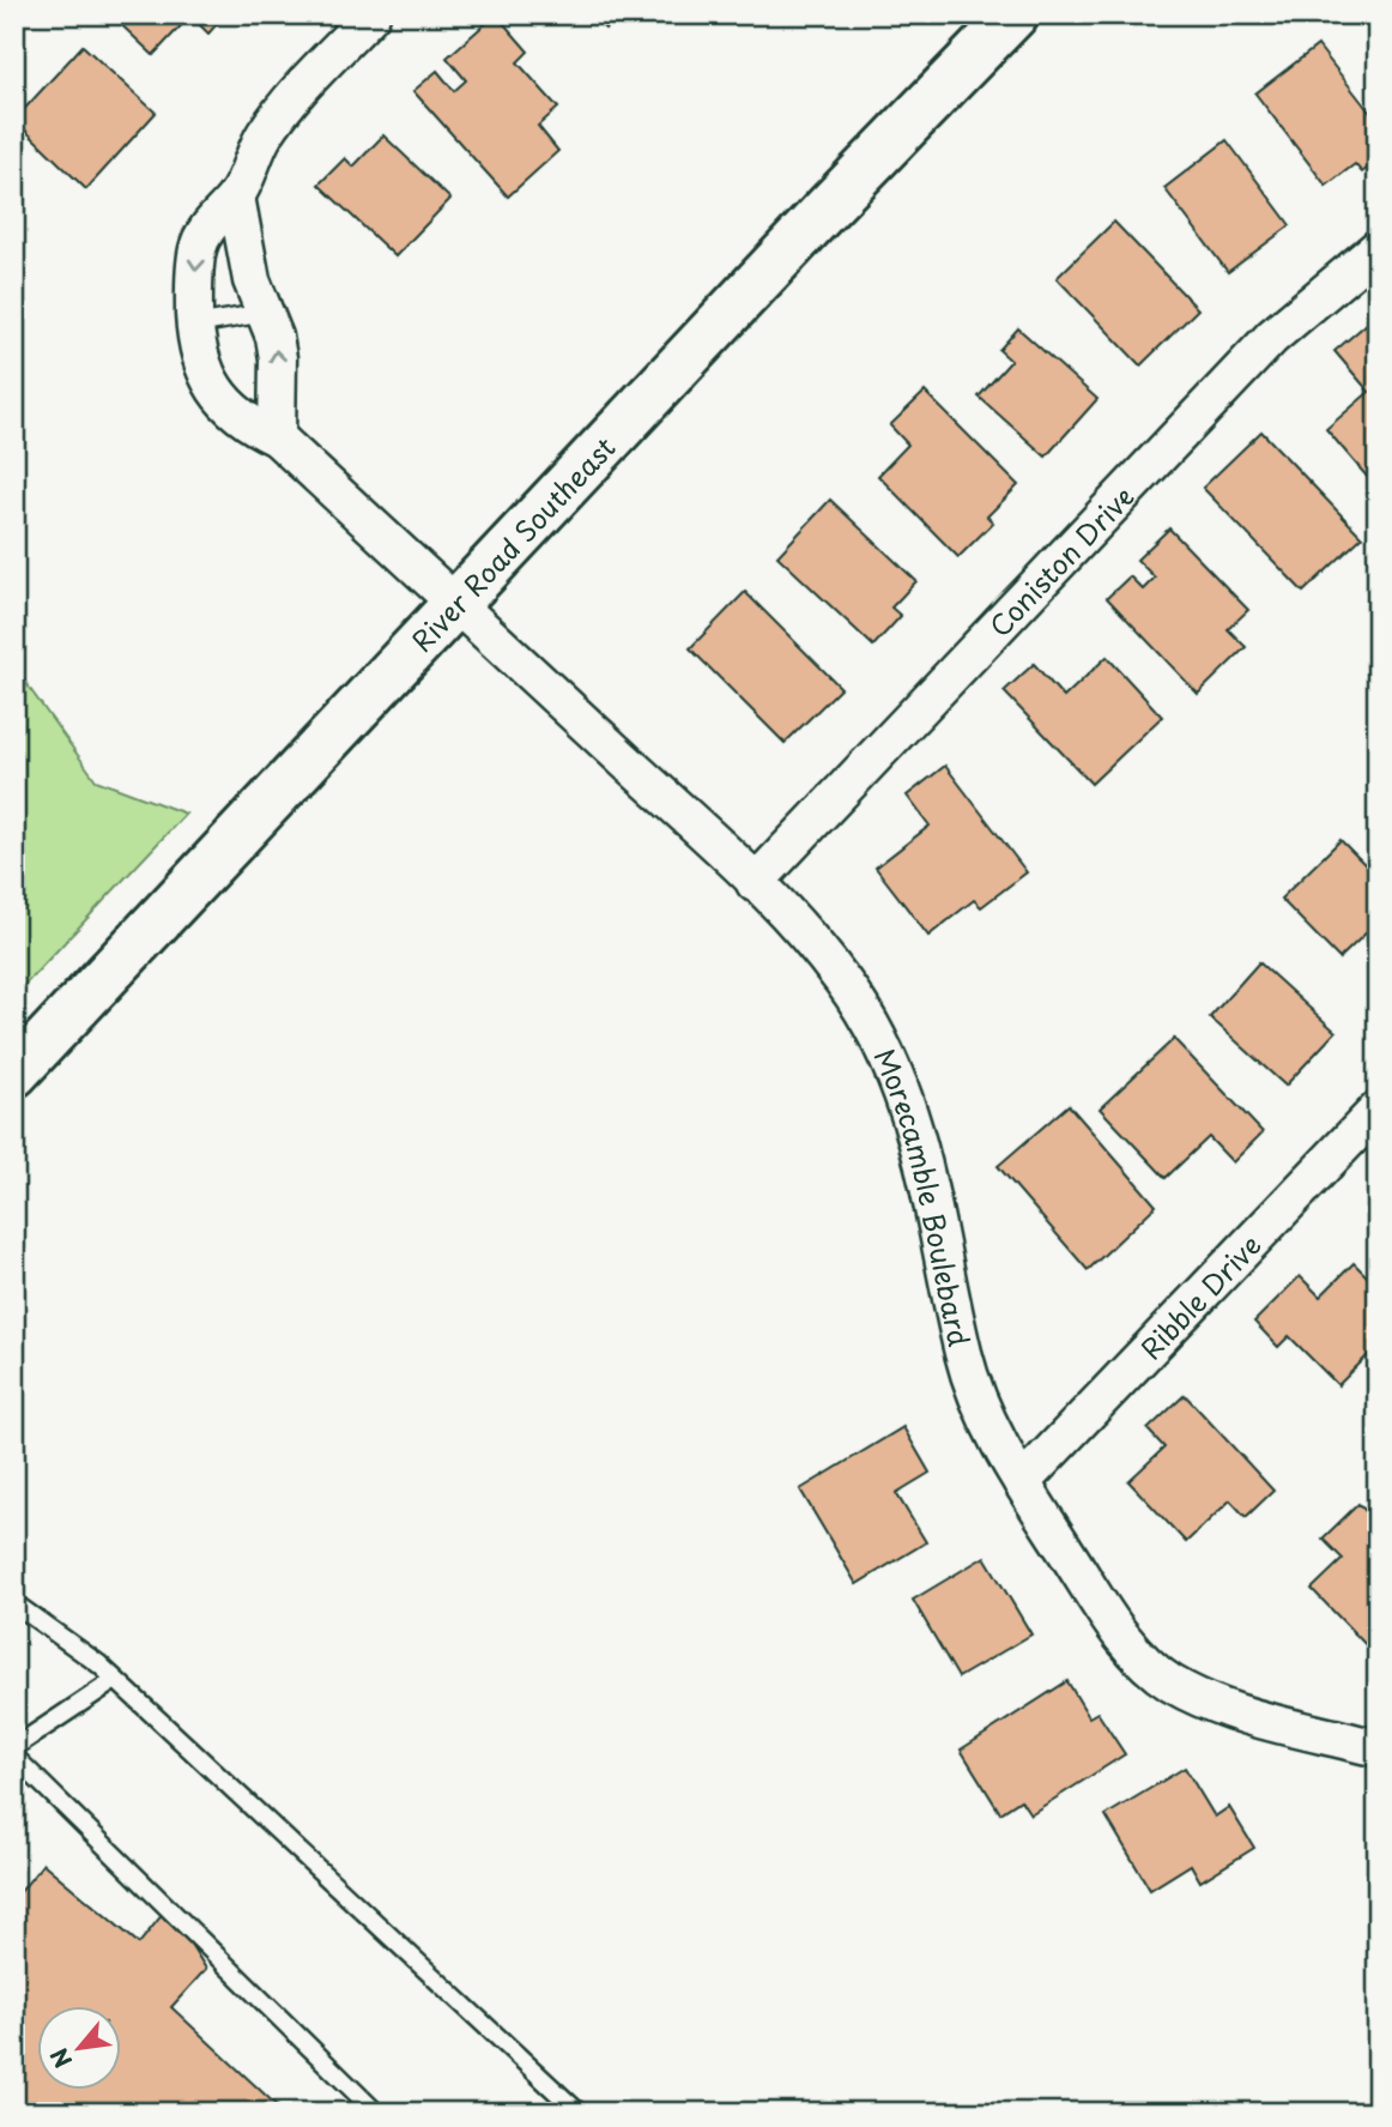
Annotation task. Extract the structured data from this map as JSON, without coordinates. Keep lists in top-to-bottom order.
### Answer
{
  "streets": {
    "main road": ["River Road Southeast"],
    "street": ["Coniston Drive", "Morecamble Boulebard", "Ribble Drive"]
  },
  "crossings": [
    ["River Road Southeast", "Morecamble Boulebard"],
    ["Coniston Drive", "Morecamble Boulebard"],
    ["Morecamble Boulebard", "Ribble Drive"]
  ],
  "north": "bottom left"
}
